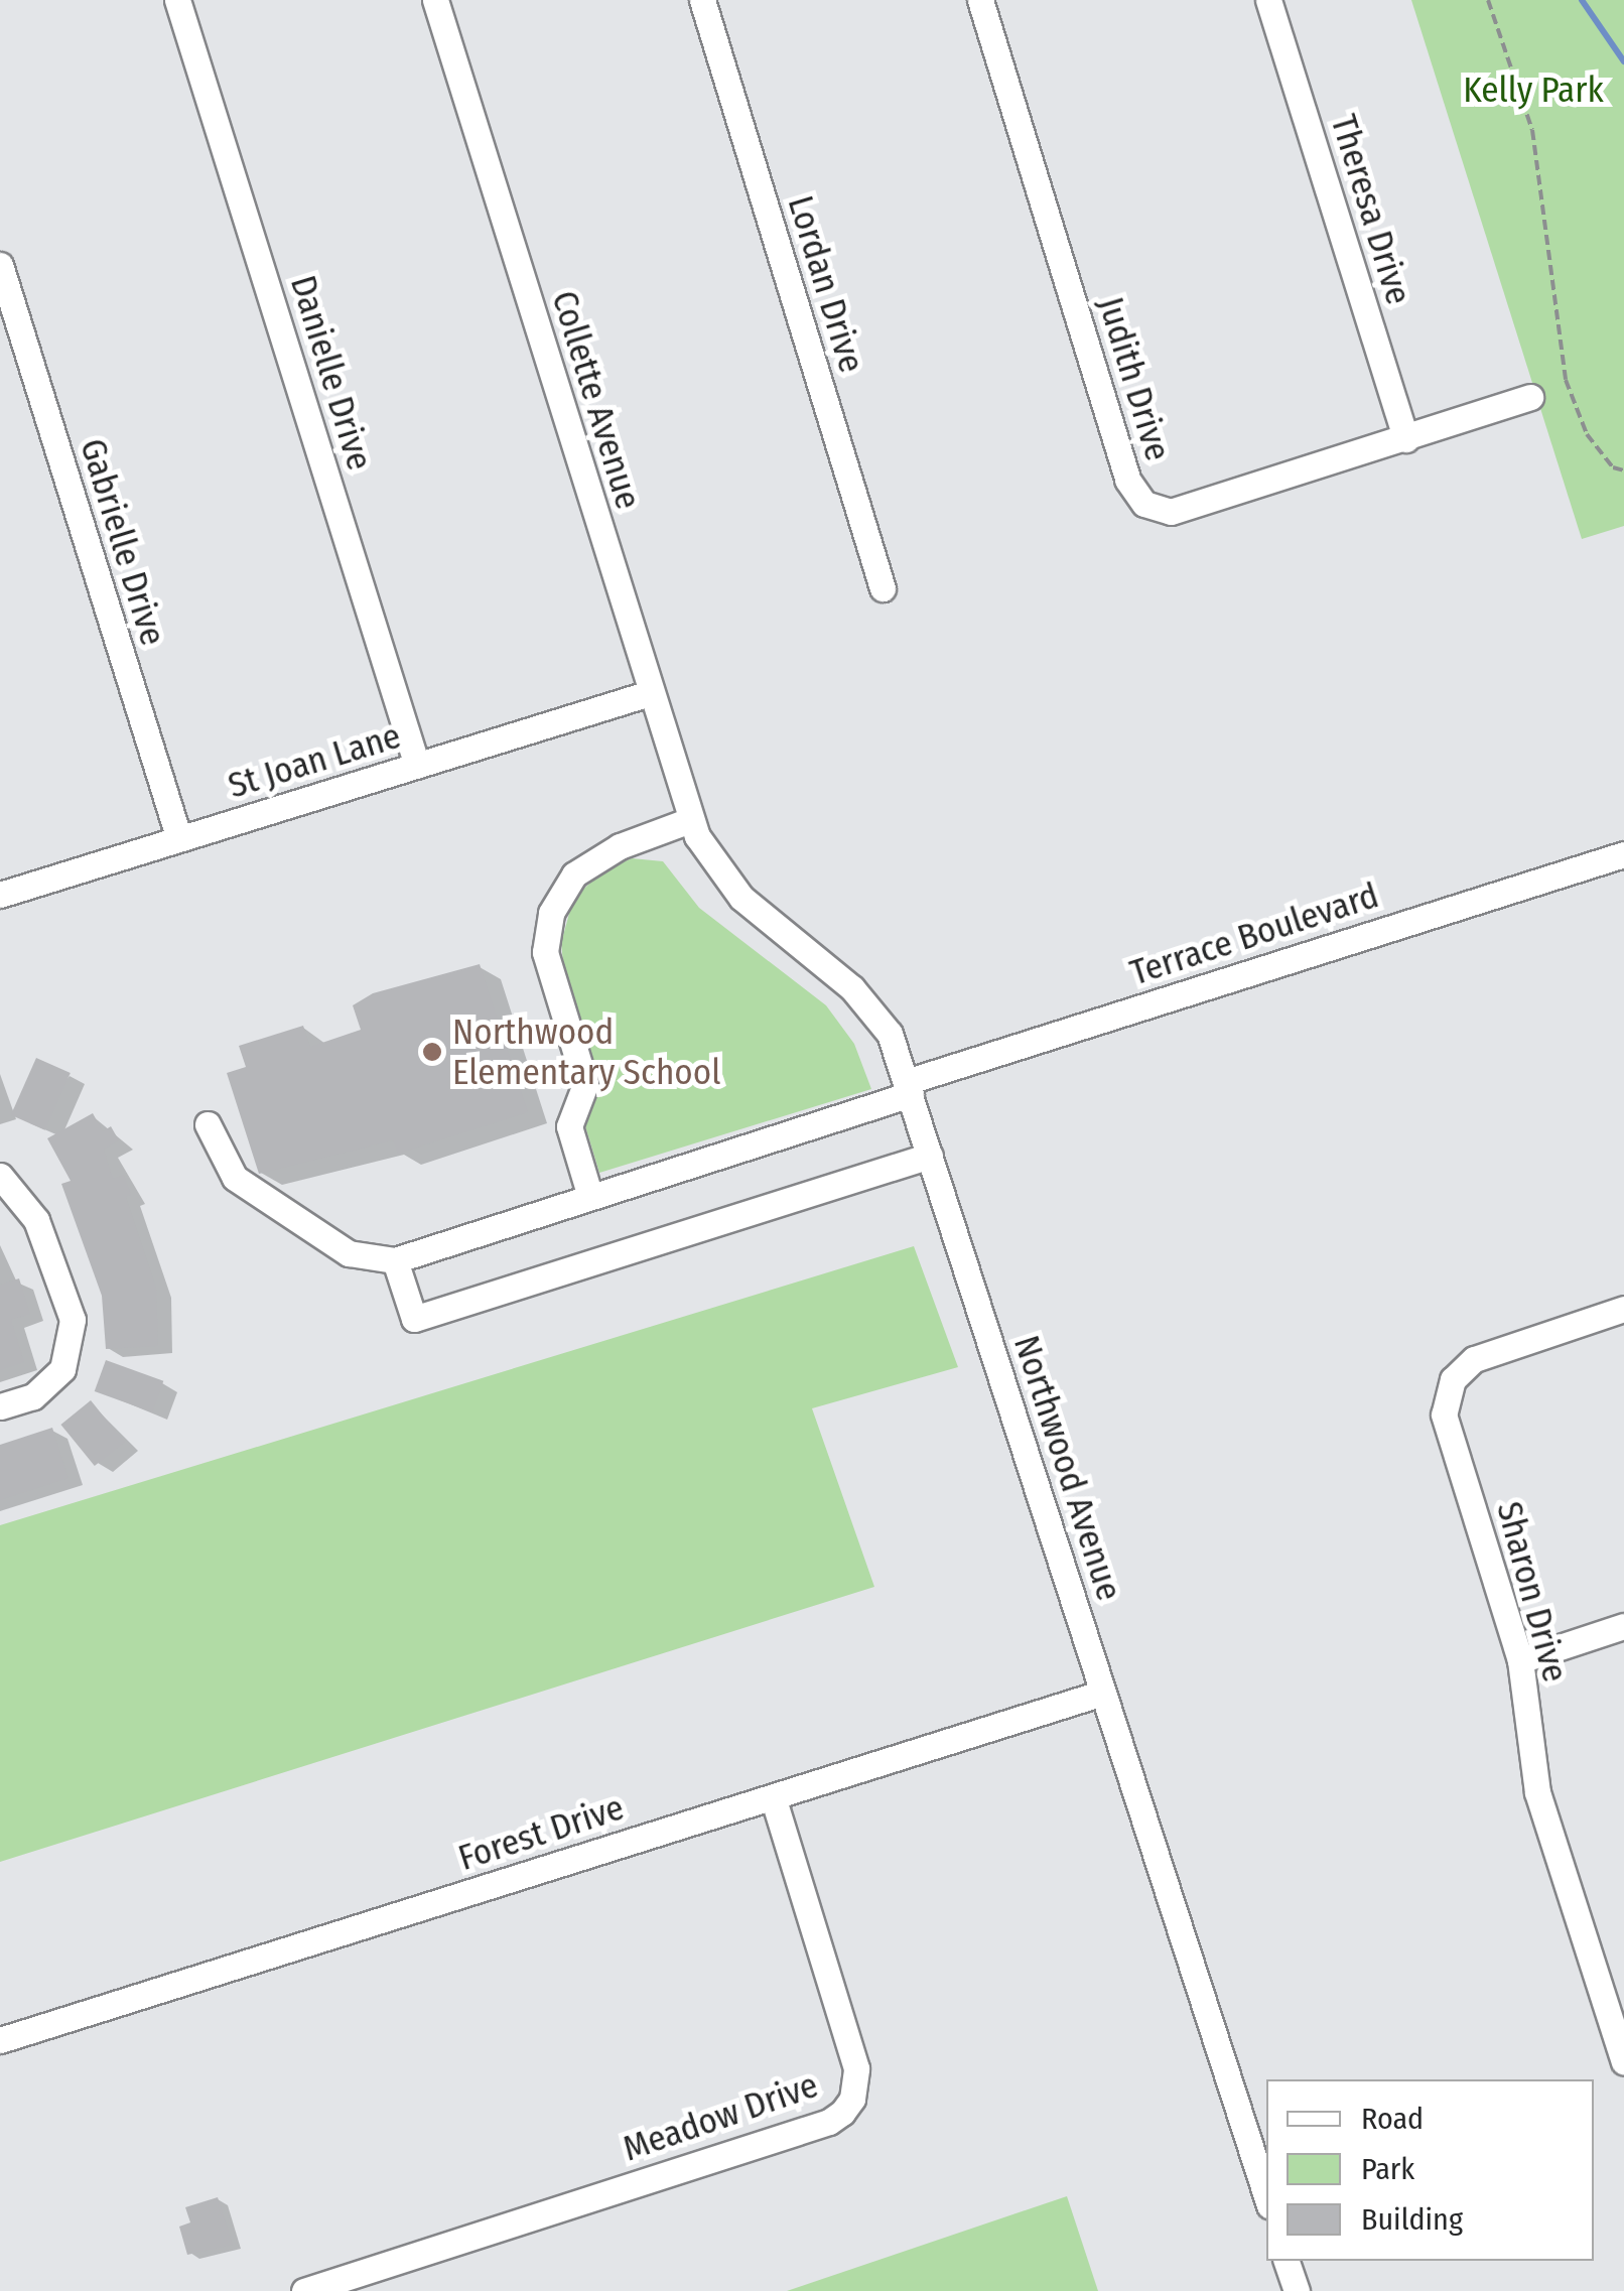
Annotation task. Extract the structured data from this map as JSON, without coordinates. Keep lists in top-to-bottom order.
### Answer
{
  "streets": {
    "street": [
      "Theresa Drive",
      "Lordan Drive",
      "Danielle Drive",
      "Judith Drive",
      "Collette Avenue",
      "Gabrielle Drive",
      "St Joan Lane",
      "Terrace Boulevard",
      "Northwood Avenue",
      "Sharon Drive",
      "Forest Drive",
      "Meadow Drive"
    ]
  },
  "crossings": [
    ["Theresa Drive", "Judith Drive"],
    ["Danielle Drive", "St Joan Lane"],
    ["Collette Avenue", "St Joan Lane"],
    ["Collette Avenue", "Northwood Avenue"],
    ["Gabrielle Drive", "St Joan Lane"],
    ["Terrace Boulevard", "Northwood Avenue"],
    ["Northwood Avenue", "Forest Drive"],
    ["Forest Drive", "Meadow Drive"]
  ],
  "parks": ["Kelly Park"],
  "places": ["Northwood Elementary School"],
  "legend": ["Road", "Park", "Building"]
}
